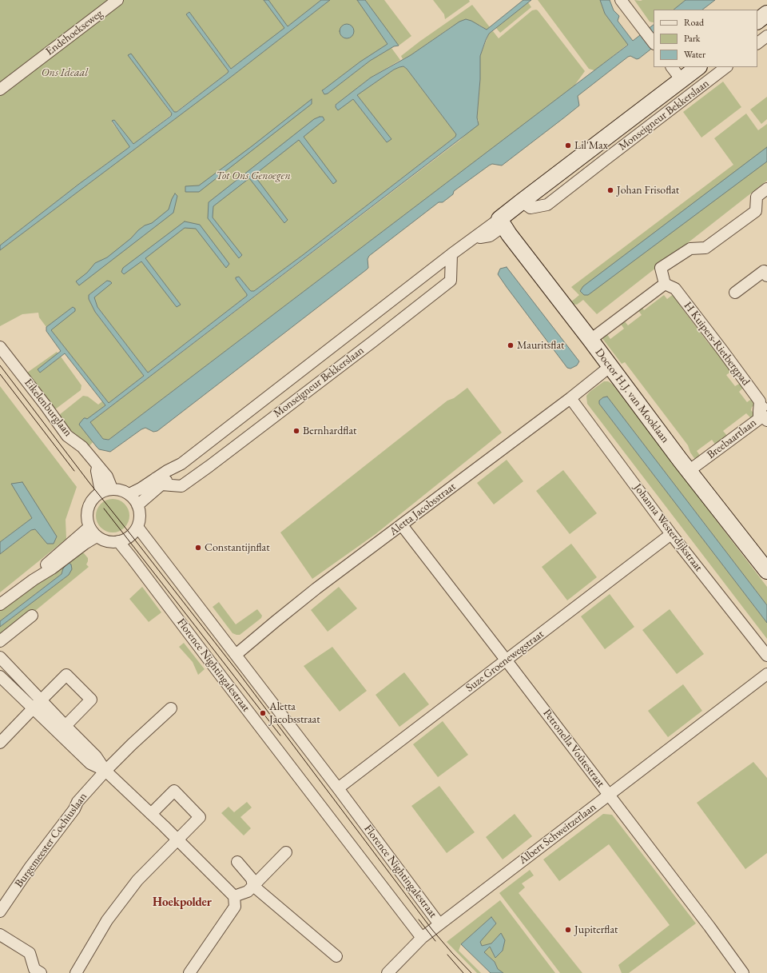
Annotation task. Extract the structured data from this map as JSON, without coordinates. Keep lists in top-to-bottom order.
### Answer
{
  "streets": {
    "street": [
      "Endehoekseweg",
      "Monseigneur Bekkerslaan",
      "H Kuipers-Rietbergpad",
      "Doctor H.J. van Mooklaan",
      "Eikelenburglaan",
      "Breebaartlaan",
      "Aletta Jacobsstraat",
      "Johanna Westerdijkstraat",
      "Suze Groenewegstraat",
      "Florence Nightingalestraat",
      "Petronella Voûtestraat",
      "Albert Schweitzerlaan",
      "Burgemeester Cochiuslaan"
    ]
  },
  "crossings": [
    ["Monseigneur Bekkerslaan", "Doctor H.J. van Mooklaan"],
    ["Monseigneur Bekkerslaan", "Eikelenburglaan"],
    ["Monseigneur Bekkerslaan", "Florence Nightingalestraat"],
    ["H Kuipers-Rietbergpad", "Breebaartlaan"],
    ["Doctor H.J. van Mooklaan", "Breebaartlaan"],
    ["Doctor H.J. van Mooklaan", "Aletta Jacobsstraat"],
    ["Eikelenburglaan", "Florence Nightingalestraat"],
    ["Aletta Jacobsstraat", "Johanna Westerdijkstraat"],
    ["Aletta Jacobsstraat", "Florence Nightingalestraat"],
    ["Aletta Jacobsstraat", "Petronella Voûtestraat"],
    ["Johanna Westerdijkstraat", "Suze Groenewegstraat"],
    ["Suze Groenewegstraat", "Florence Nightingalestraat"],
    ["Suze Groenewegstraat", "Petronella Voûtestraat"],
    ["Florence Nightingalestraat", "Albert Schweitzerlaan"],
    ["Petronella Voûtestraat", "Albert Schweitzerlaan"]
  ],
  "districts": ["Hoekpolder"],
  "parks": ["Ons Ideaal", "Tot Ons Genoegen"],
  "places": [
    "Lil'Max",
    "Johan Frisoflat",
    "Mauritsflat",
    "Bernhardflat",
    "Constantijnflat",
    "Aletta Jacobsstraat",
    "Jupiterflat"
  ],
  "legend": ["Road", "Park", "Water"]
}
